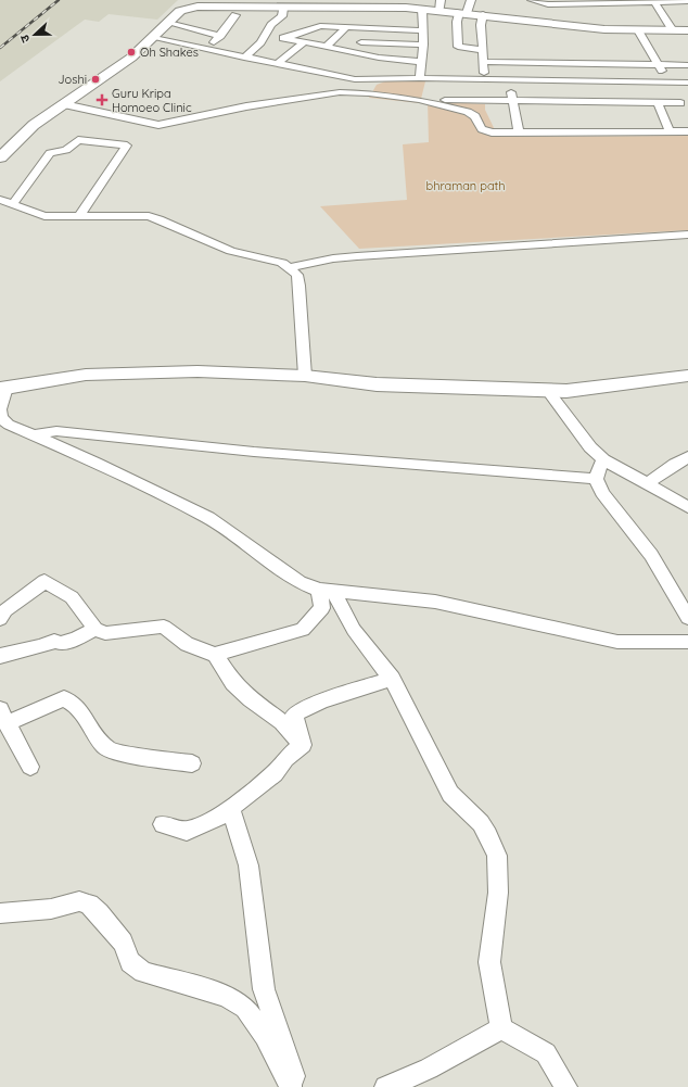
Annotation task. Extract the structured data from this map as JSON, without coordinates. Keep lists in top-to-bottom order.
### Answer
{
  "parks": ["bhraman path"],
  "places": {
    "other": ["Oh Shakes", "Joshi"],
    "health": ["Guru Kripa Homoeo Clinic"]
  },
  "north": "left"
}
